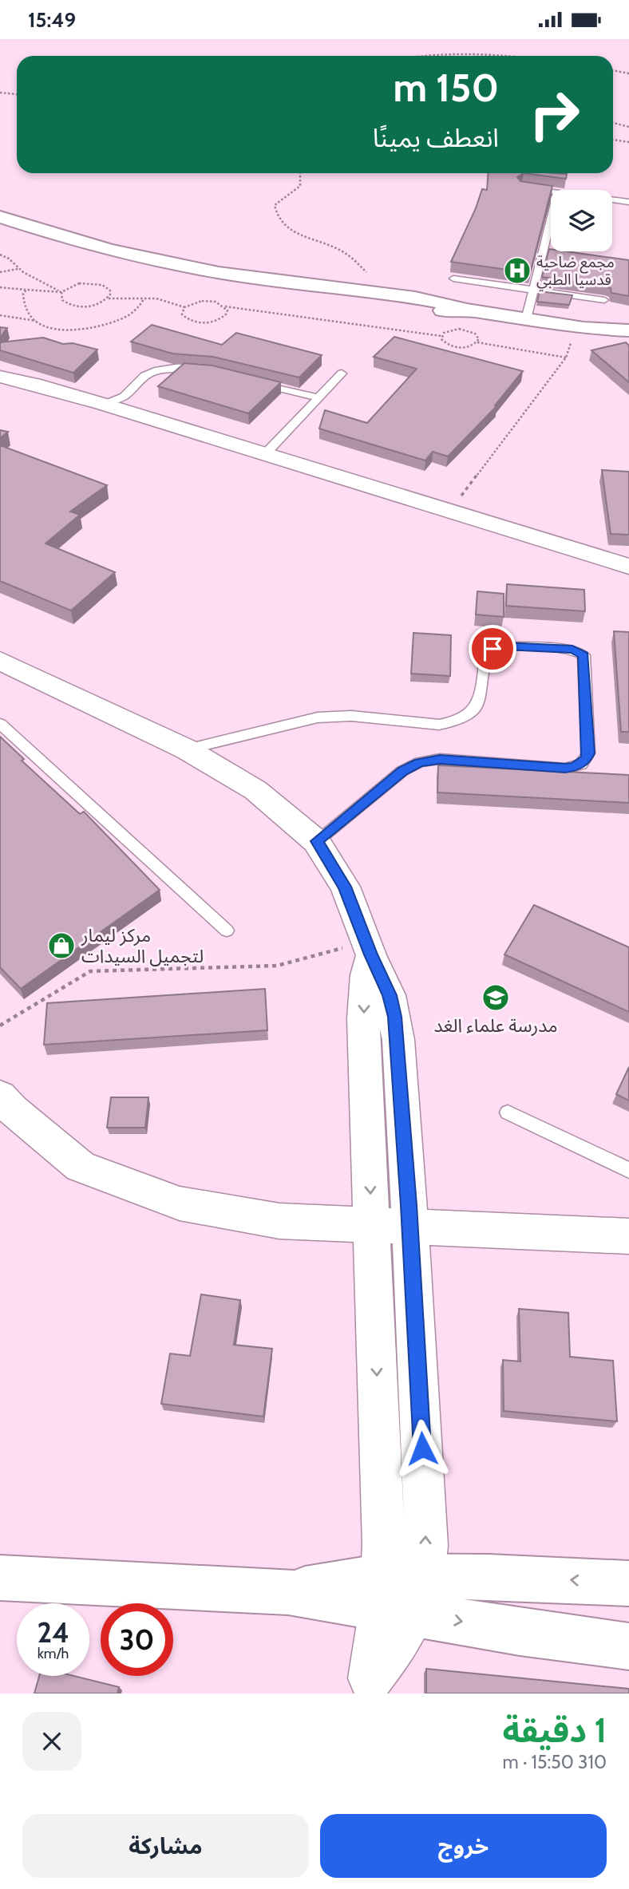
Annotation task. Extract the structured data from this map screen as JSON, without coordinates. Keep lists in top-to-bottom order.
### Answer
{
  "places": {
    "hospital": ["مجمع ضاحية قدسيا الطبي"],
    "shop": ["مركز ليمار لتجميل السيدات"],
    "school or university": ["مدرسة علماء الغد"]
  },
  "page": {
    "status": "15:49",
    "turn": ["150 m", "انعطف يمينًا"],
    "speed": "24 km/h",
    "limit": "30",
    "heading": ["1 دقيقة", "310 m · 15:50"],
    "buttons": ["خروج", "مشاركة"]
  }
}
